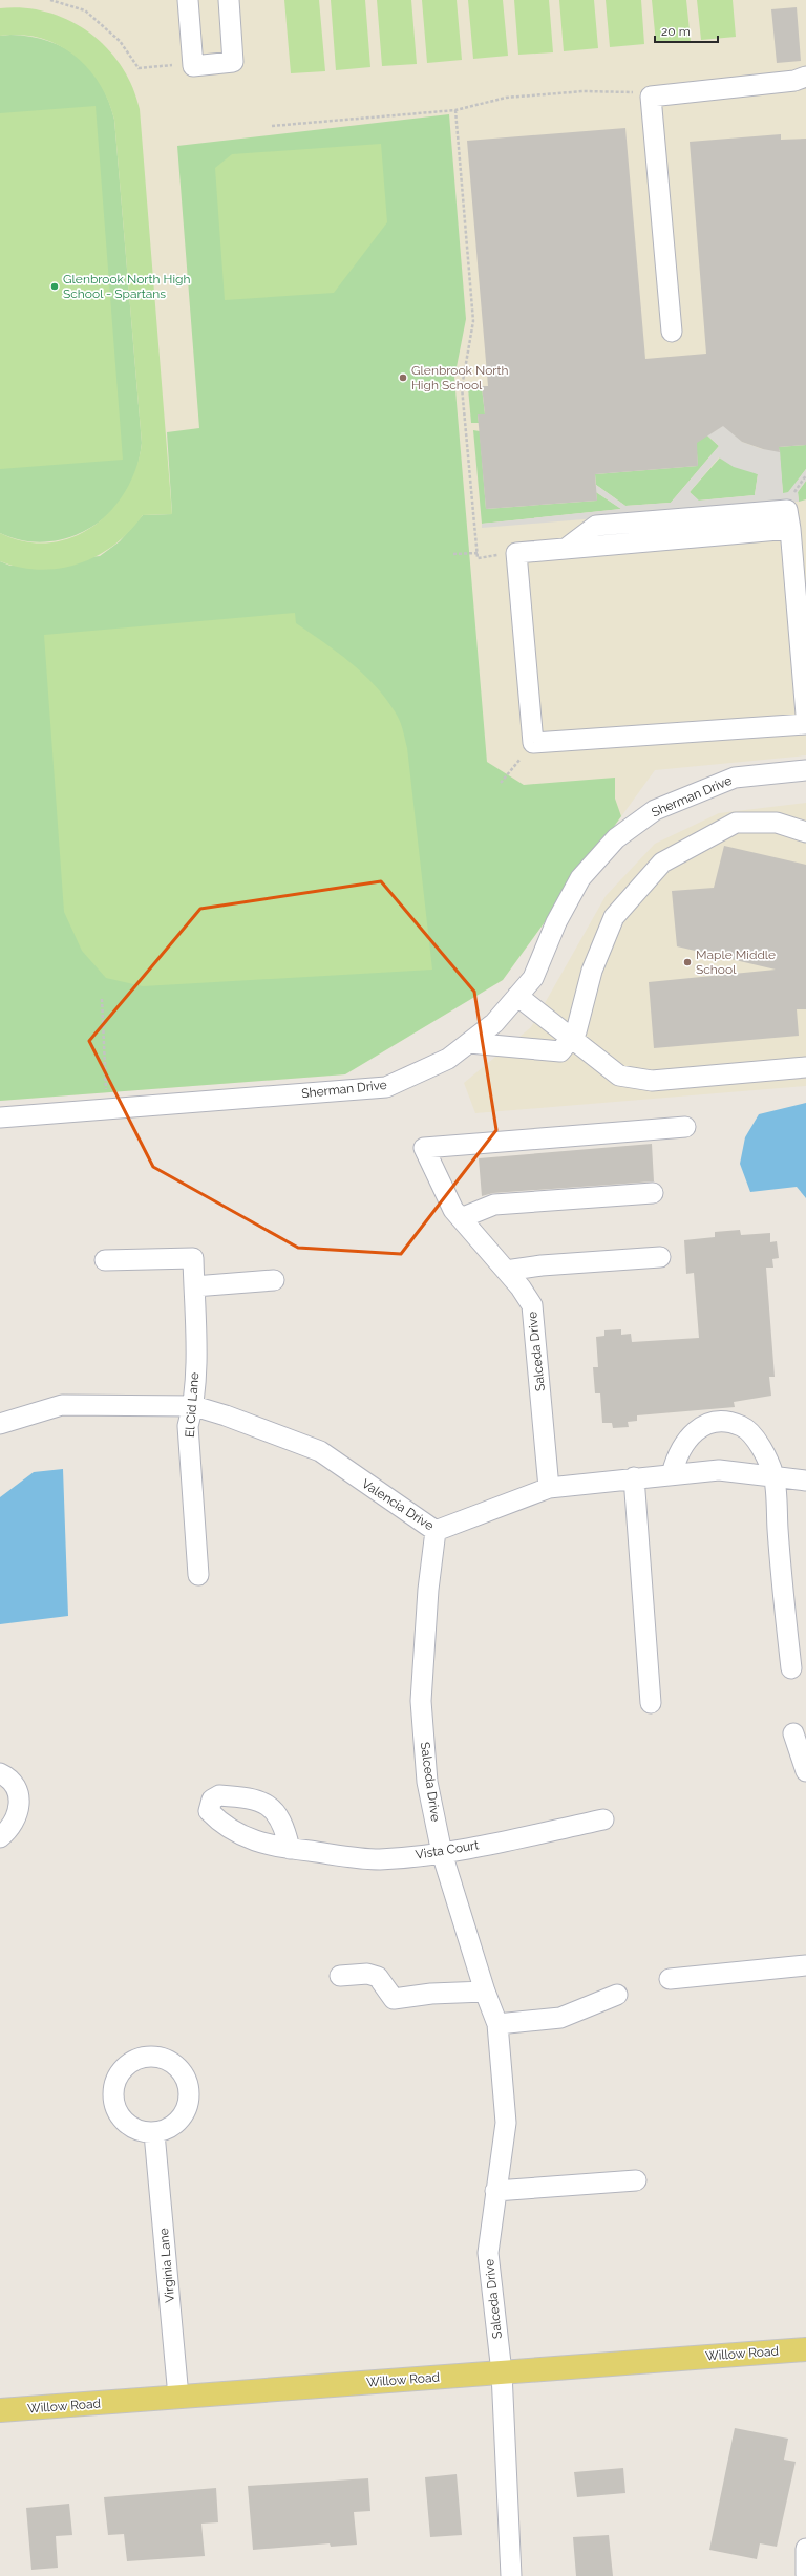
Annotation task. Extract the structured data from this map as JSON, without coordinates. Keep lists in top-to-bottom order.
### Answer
{
  "streets": {
    "main road": ["Willow Road"],
    "street": [
      "Sherman Drive",
      "Salceda Drive",
      "El Cid Lane",
      "Valencia Drive",
      "Vista Court",
      "Virginia Lane"
    ]
  },
  "crossings": [
    ["Salceda Drive", "Valencia Drive"],
    ["Salceda Drive", "Vista Court"],
    ["Salceda Drive", "Willow Road"],
    ["El Cid Lane", "Valencia Drive"],
    ["Virginia Lane", "Willow Road"]
  ],
  "places": ["Glenbrook North High School - Spartans", "Glenbrook North High School", "Maple Middle School"],
  "scale_bar": "20 m"
}
